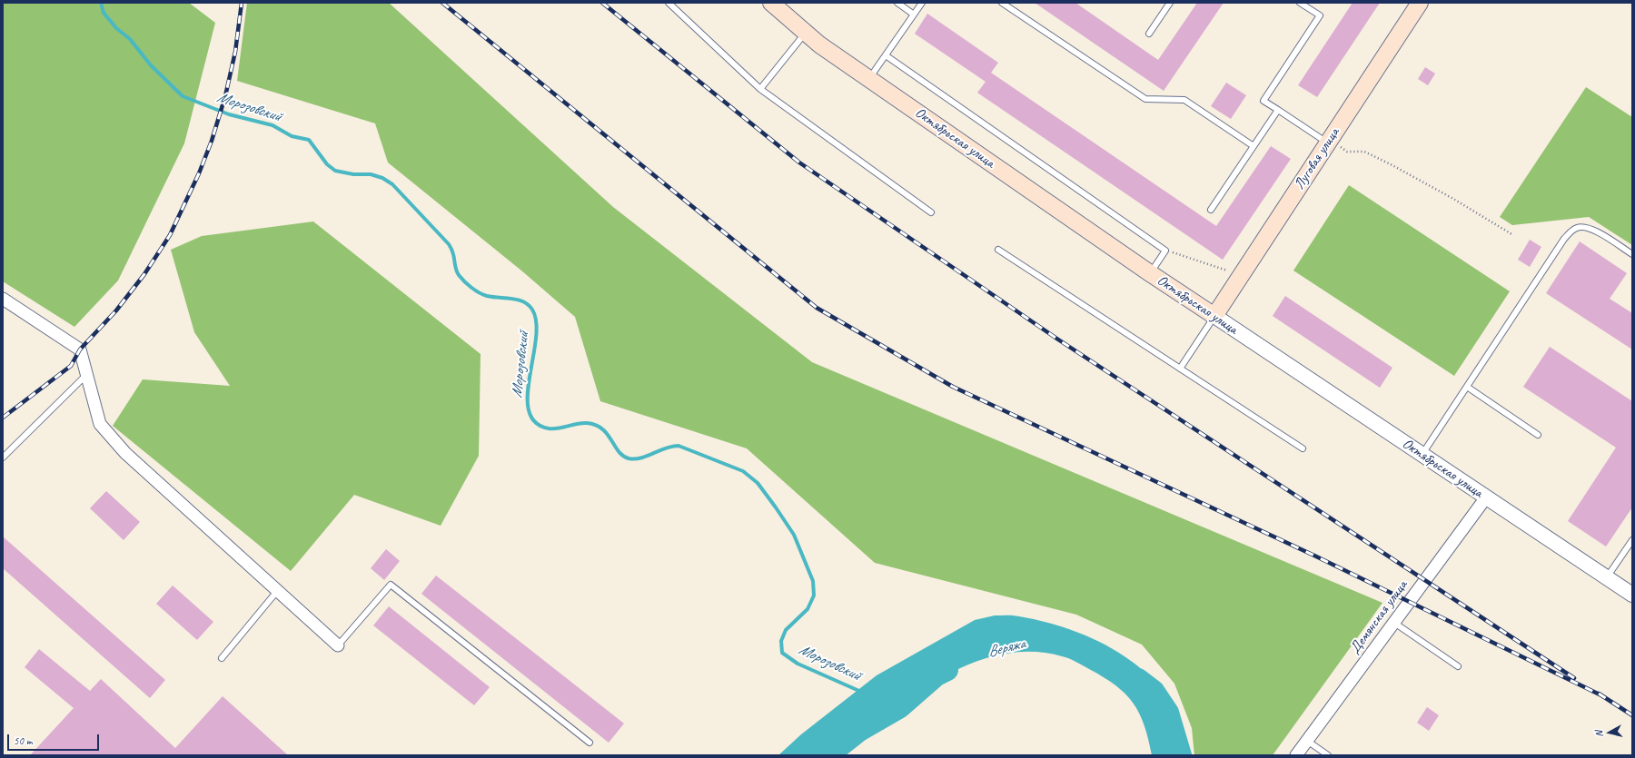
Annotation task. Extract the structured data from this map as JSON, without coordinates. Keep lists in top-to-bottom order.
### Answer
{
  "streets": {
    "main road": ["Октябрьская улица", "Луговая улица"],
    "street": ["Демянская улица"]
  },
  "crossings": [
    ["Октябрьская улица", "Луговая улица"],
    ["Октябрьская улица", "Демянская улица"]
  ],
  "water": ["Морозовский", "Веряжа"],
  "scale_bar": "50 m",
  "north": "left"
}
